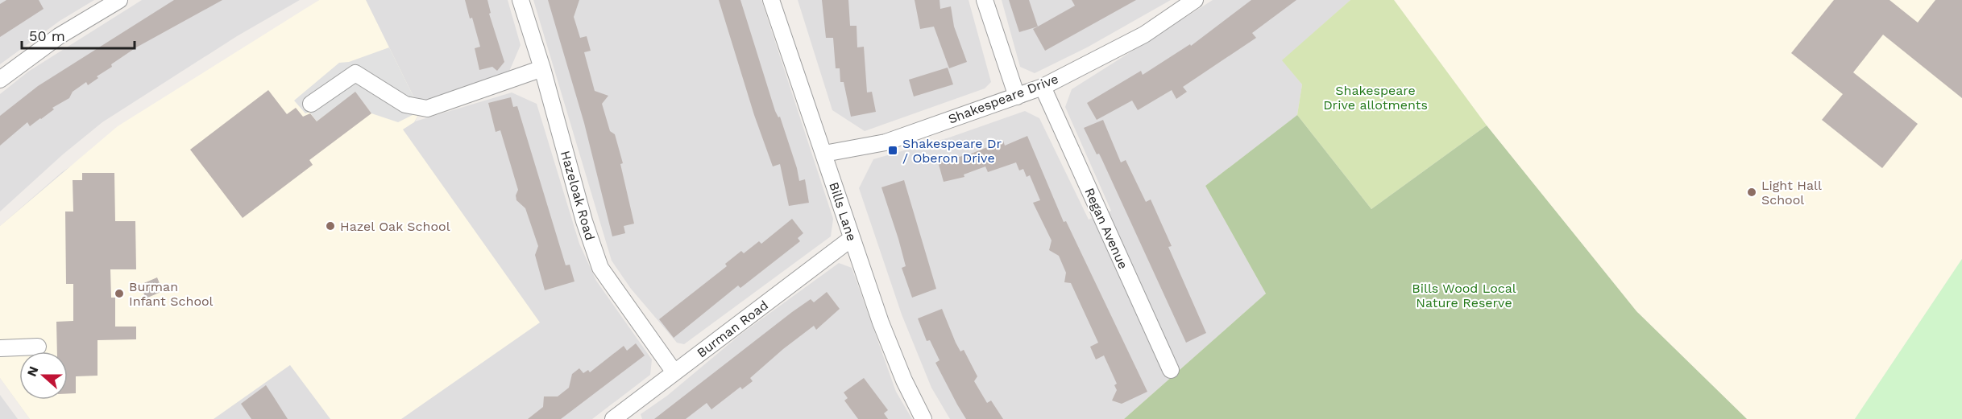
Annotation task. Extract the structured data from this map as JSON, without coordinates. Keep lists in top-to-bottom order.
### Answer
{
  "streets": {
    "street": [
      "Shakespeare Drive",
      "Hazeloak Road",
      "Bills Lane",
      "Regan Avenue",
      "Burman Road"
    ]
  },
  "crossings": [
    ["Shakespeare Drive", "Bills Lane"],
    ["Shakespeare Drive", "Regan Avenue"],
    ["Hazeloak Road", "Burman Road"],
    ["Bills Lane", "Burman Road"]
  ],
  "parks": ["Shakespeare Drive allotments", "Bills Wood Local Nature Reserve"],
  "places": {
    "transit": ["Shakespeare Dr / Oberon Drive"],
    "other": ["Light Hall School", "Hazel Oak School", "Burman Infant School"]
  },
  "scale_bar": "50 m",
  "north": "left"
}
